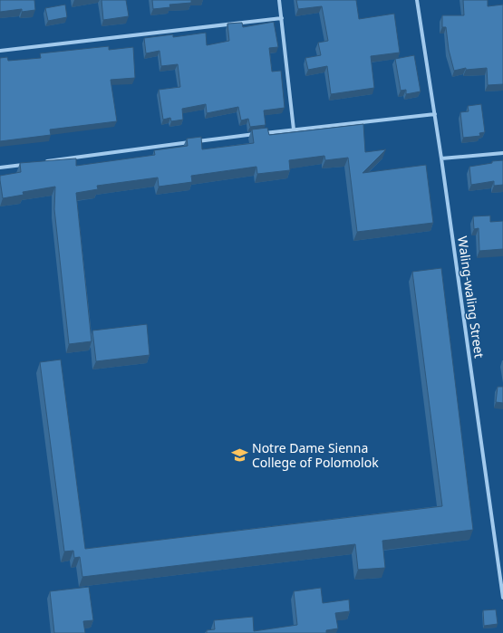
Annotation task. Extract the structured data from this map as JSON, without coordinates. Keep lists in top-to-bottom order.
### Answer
{
  "streets": {
    "street": ["Waling-waling Street"]
  },
  "places": {
    "school or university": ["Notre Dame Sienna College of Polomolok"]
  }
}
